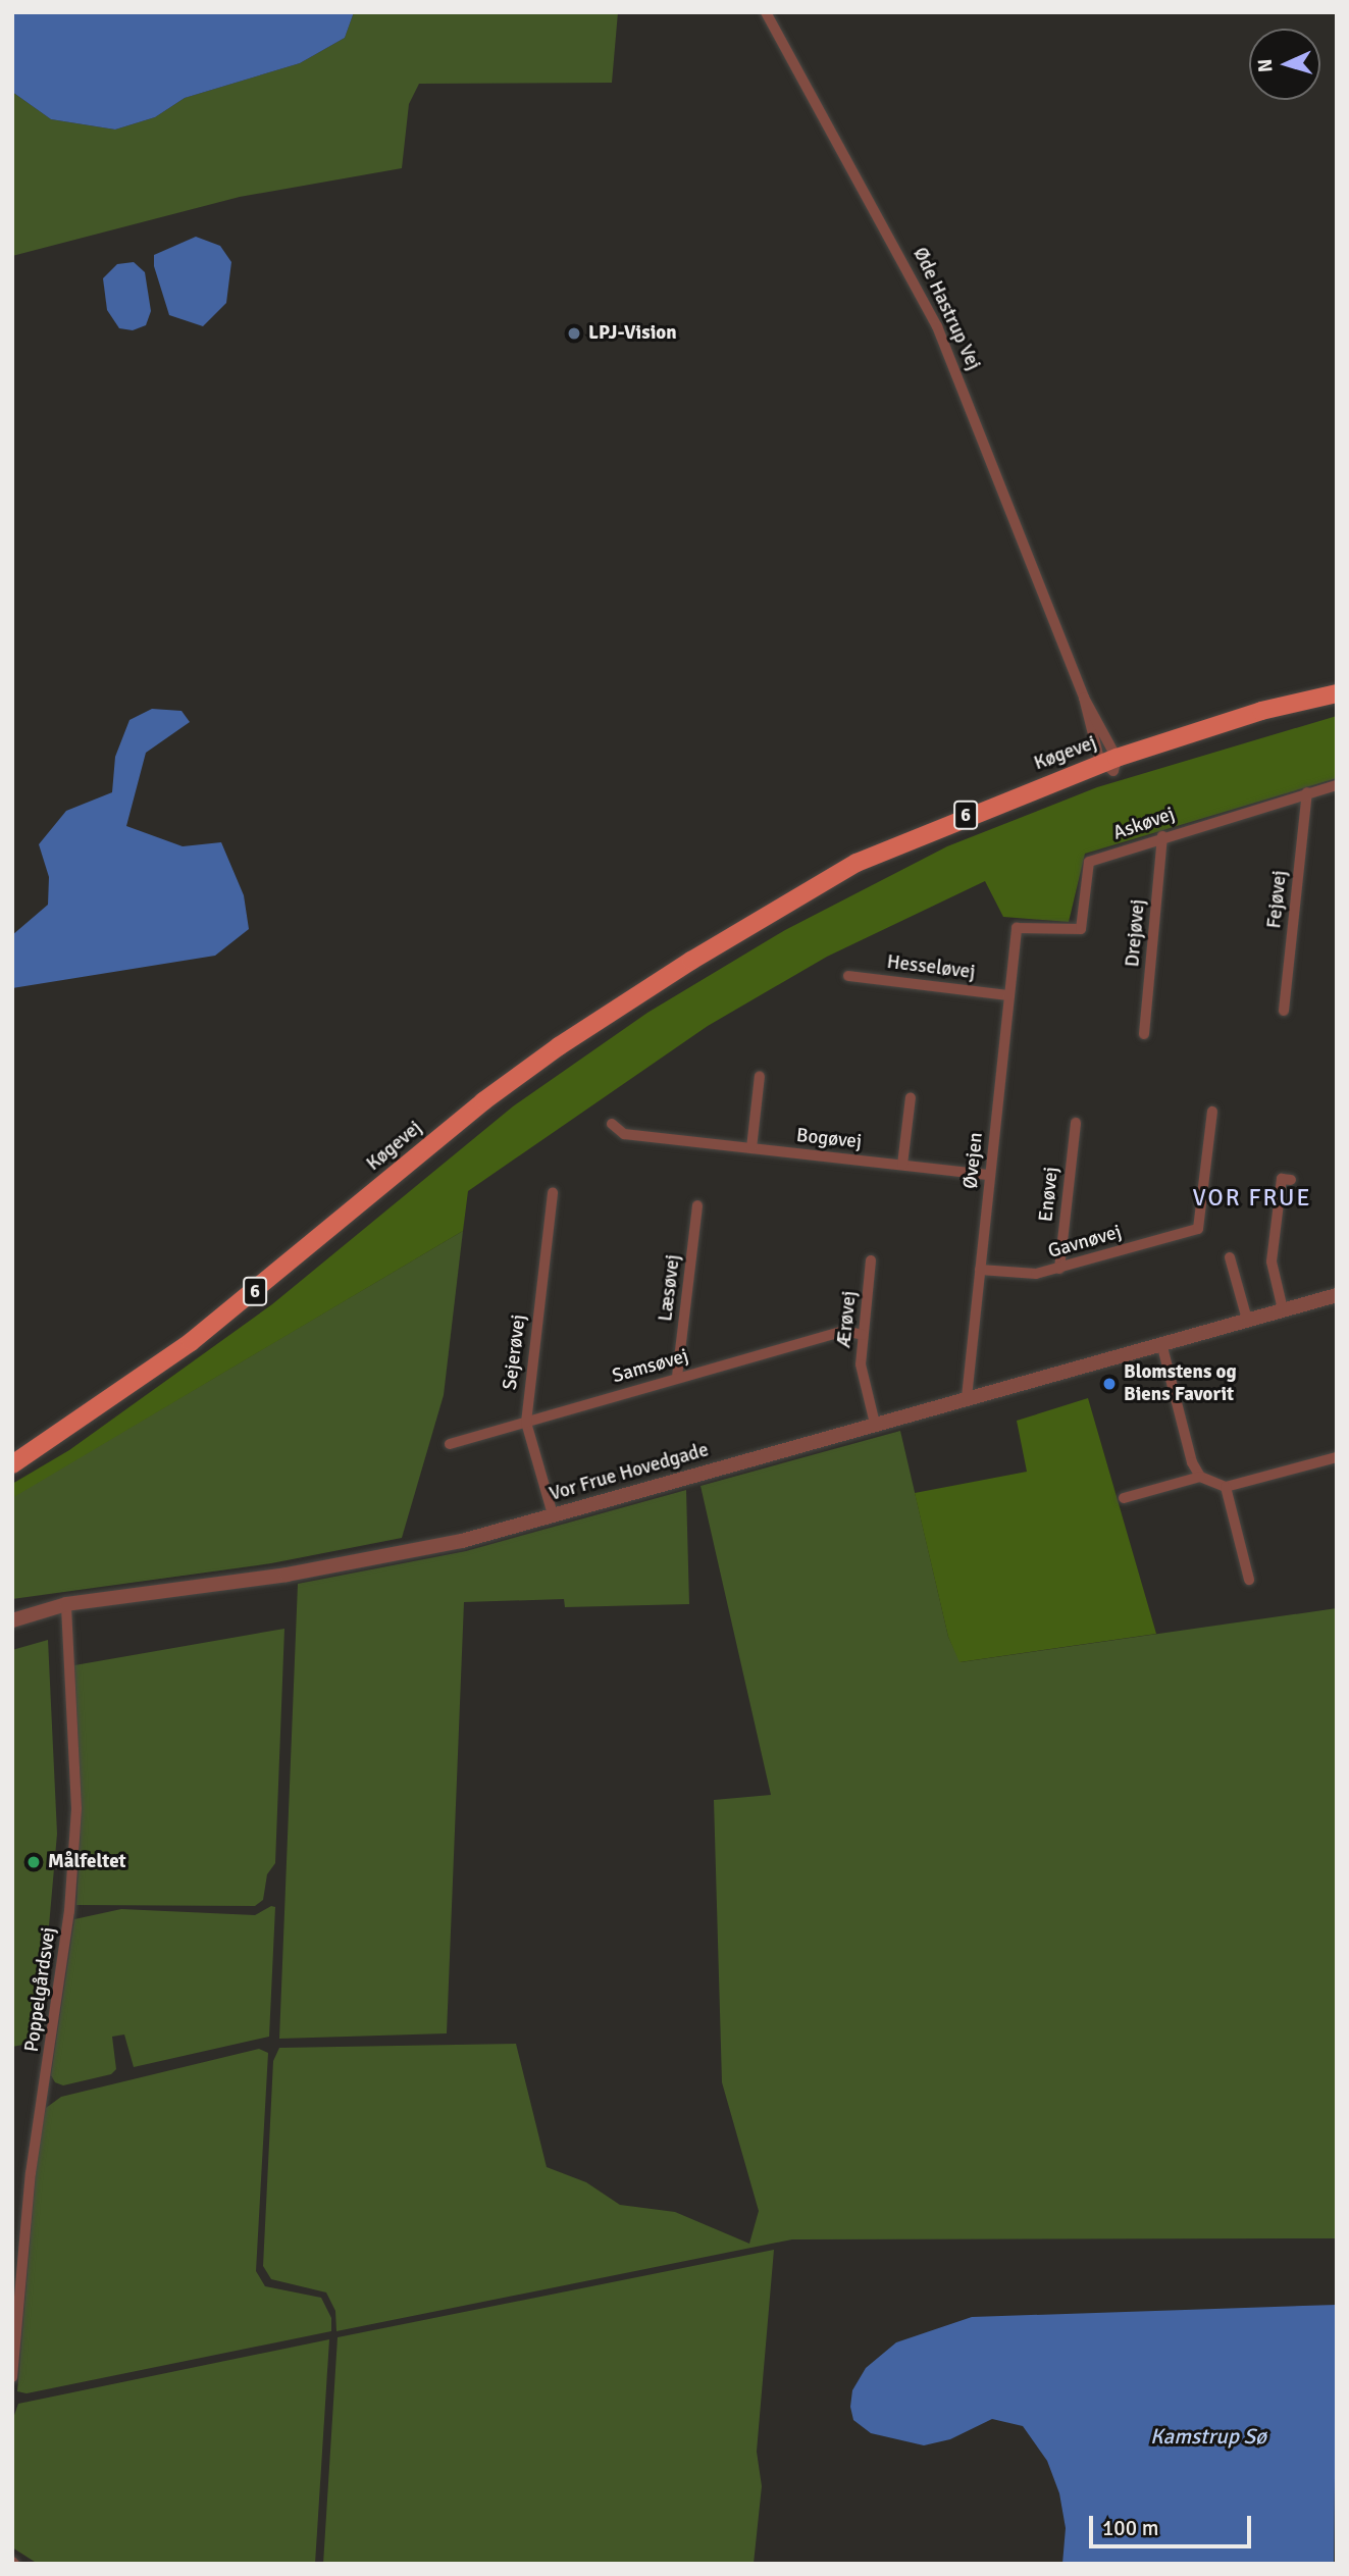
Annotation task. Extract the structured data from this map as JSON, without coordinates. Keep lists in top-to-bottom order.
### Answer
{
  "streets": {
    "main road": ["Køgevej", "6"],
    "street": [
      "Øde Hastrup Vej",
      "Askøvej",
      "Fejøvej",
      "Drejøvej",
      "Hesseløvej",
      "Bogøvej",
      "Øvejen",
      "Enøvej",
      "Gavnøvej",
      "Læsøvej",
      "Ærøvej",
      "Sejerøvej",
      "Samsøvej",
      "Vor Frue Hovedgade",
      "Poppelgårdsvej"
    ]
  },
  "crossings": [
    ["Øde Hastrup Vej", "Køgevej"],
    ["Askøvej", "Fejøvej"],
    ["Askøvej", "Drejøvej"],
    ["Askøvej", "Øvejen"],
    ["Hesseløvej", "Øvejen"],
    ["Bogøvej", "Øvejen"],
    ["Øvejen", "Gavnøvej"],
    ["Øvejen", "Vor Frue Hovedgade"],
    ["Enøvej", "Gavnøvej"],
    ["Læsøvej", "Samsøvej"],
    ["Ærøvej", "Samsøvej"],
    ["Ærøvej", "Vor Frue Hovedgade"],
    ["Sejerøvej", "Samsøvej"],
    ["Sejerøvej", "Vor Frue Hovedgade"],
    ["Vor Frue Hovedgade", "Poppelgårdsvej"]
  ],
  "districts": ["VOR FRUE"],
  "water": ["Kamstrup Sø"],
  "places": ["LPJ-Vision", "Blomstens og Biens Favorit", "Målfeltet"],
  "scale_bar": "100 m",
  "north": "left"
}
